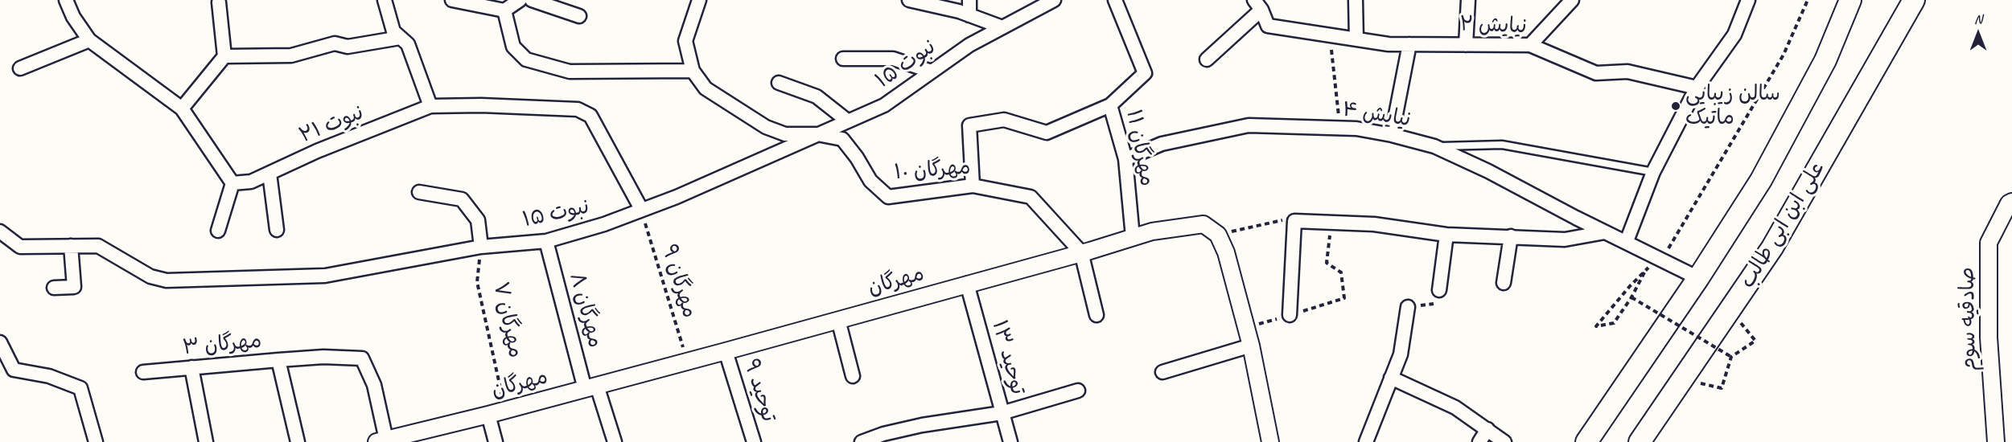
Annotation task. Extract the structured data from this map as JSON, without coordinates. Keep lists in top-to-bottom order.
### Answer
{
  "streets": {
    "main road": ["علی ابن ابی طالب"],
    "street": [
      "نیایش ۲",
      "نبوت ۱۵",
      "نیایش ۴",
      "نبوت ۲۱",
      "مهرگان ۱۱",
      "مهرگان ۱۰",
      "مهرگان",
      "مهرگان ۸",
      "صادقیه سوم",
      "مهرگان ۳",
      "توحید ۱۳",
      "توحید ۹"
    ],
    "path": ["مهرگان ۹", "مهرگان ۷"]
  },
  "crossings": [
    ["نبوت ۱۵", "نبوت ۲۱"],
    ["نبوت ۱۵", "مهرگان ۱۰"],
    ["نبوت ۱۵", "مهرگان ۹"],
    ["نبوت ۱۵", "مهرگان ۸"],
    ["نبوت ۱۵", "مهرگان ۷"],
    ["نیایش ۴", "مهرگان ۱۱"],
    ["نیایش ۴", "علی ابن ابی طالب"],
    ["نبوت ۲۱", "مهرگان ۹"],
    ["مهرگان ۱۱", "مهرگان"],
    ["مهرگان ۱۰", "مهرگان"],
    ["مهرگان ۹", "مهرگان"],
    ["مهرگان", "مهرگان ۸"],
    ["مهرگان", "مهرگان ۷"],
    ["مهرگان", "توحید ۱۳"],
    ["مهرگان", "توحید ۹"]
  ],
  "places": ["سالن زیبایی ماتیک"],
  "north": "top"
}
